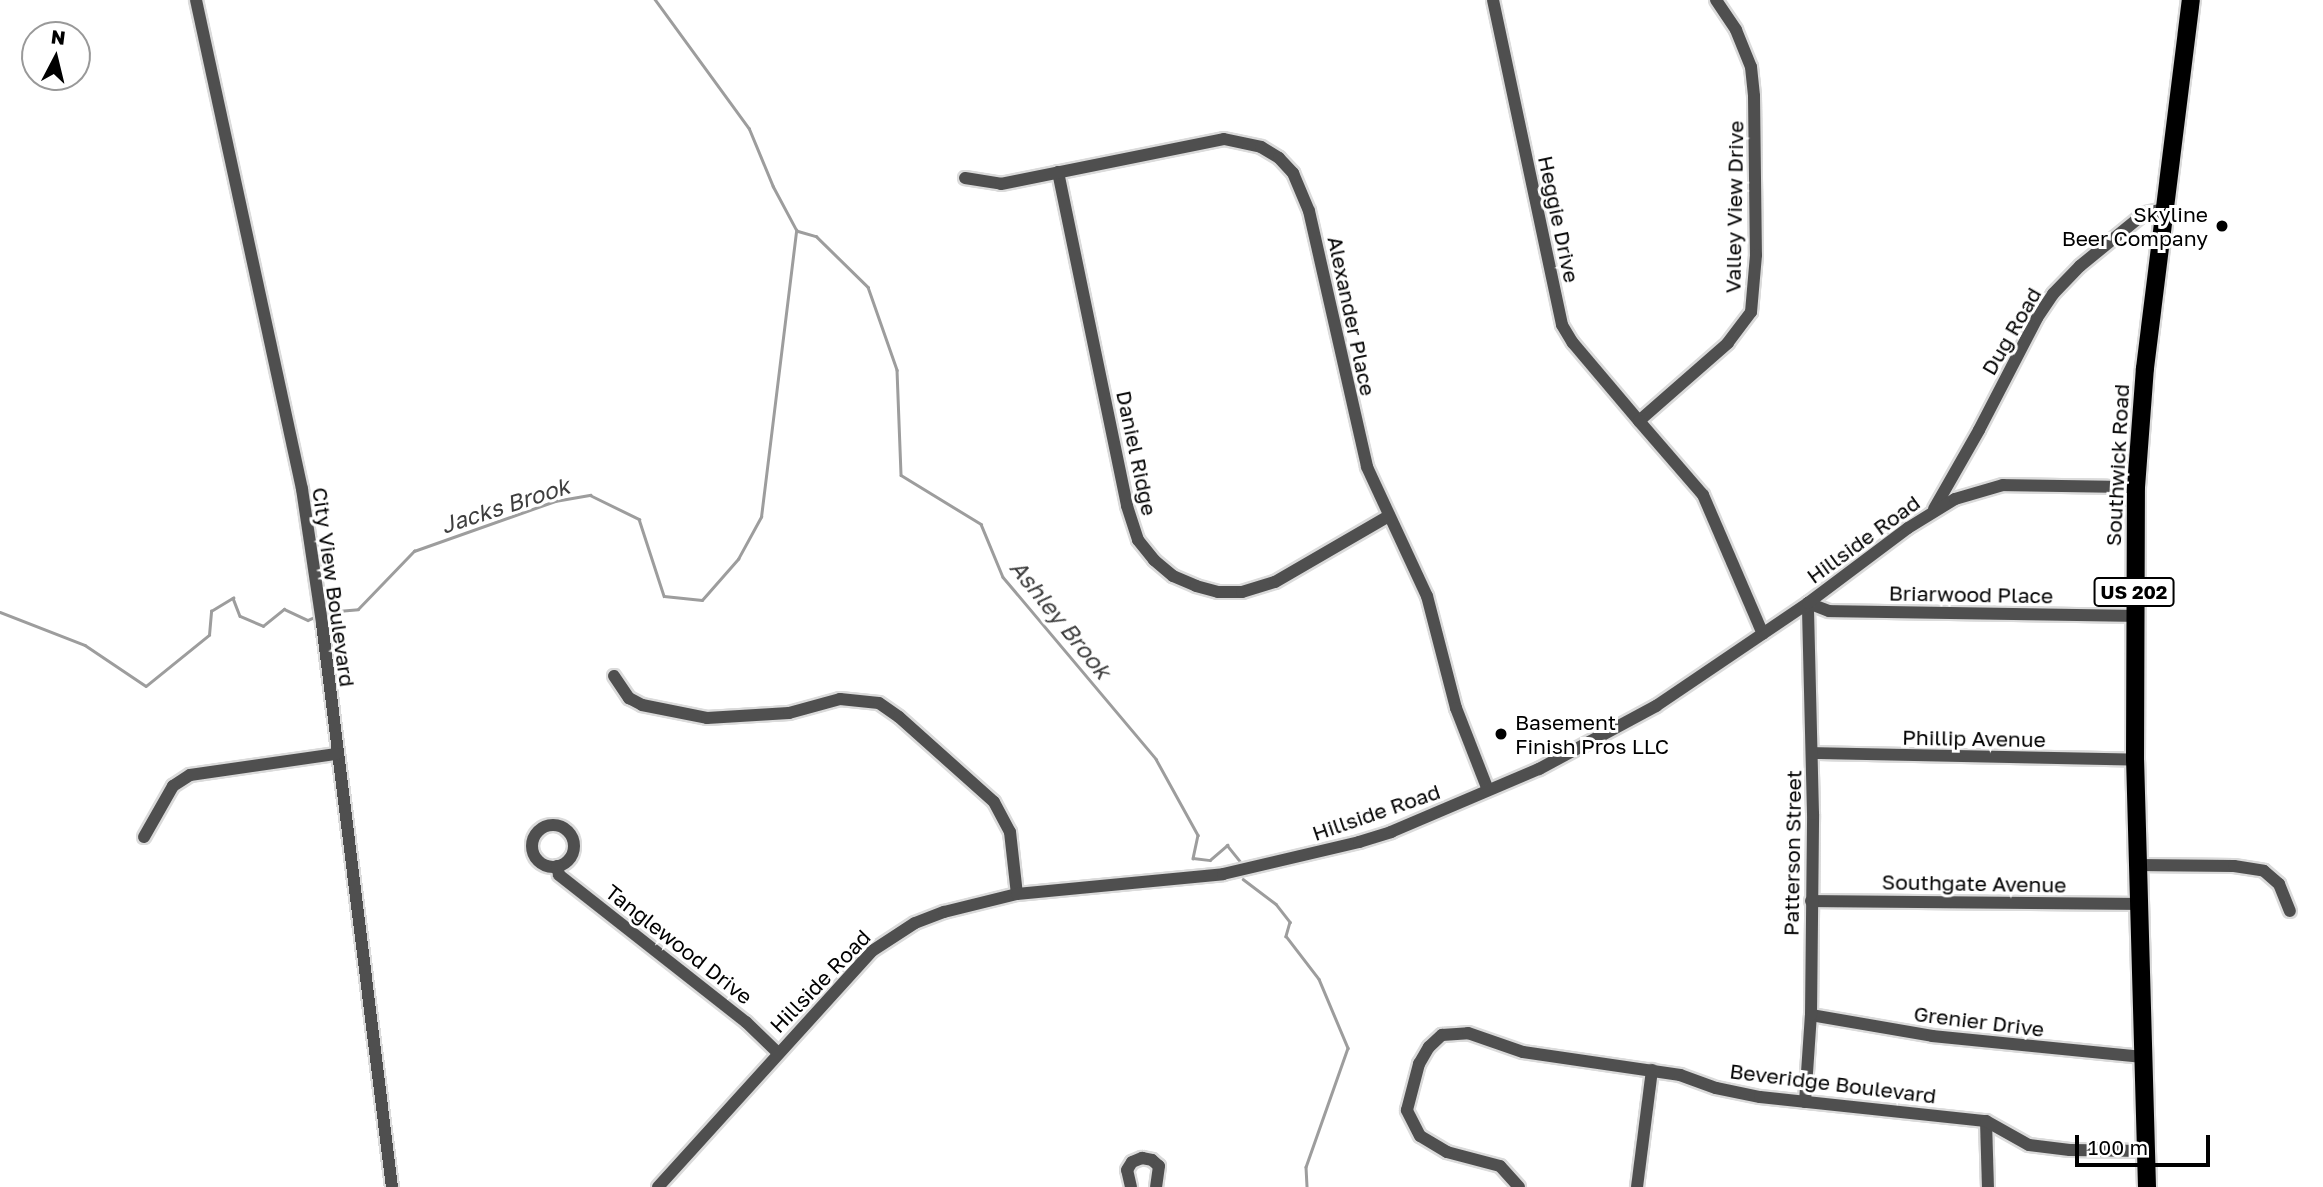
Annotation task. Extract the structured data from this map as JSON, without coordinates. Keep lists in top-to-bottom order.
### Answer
{
  "streets": {
    "highway": ["Southwick Road", "US 202"],
    "street": [
      "Valley View Drive",
      "Heggie Drive",
      "Alexander Place",
      "Dug Road",
      "Daniel Ridge",
      "Hillside Road",
      "City View Boulevard",
      "Briarwood Place",
      "Phillip Avenue",
      "Patterson Street",
      "Southgate Avenue",
      "Tanglewood Drive",
      "Grenier Drive",
      "Beveridge Boulevard"
    ]
  },
  "crossings": [
    ["Valley View Drive", "Heggie Drive"],
    ["Alexander Place", "Daniel Ridge"],
    ["Alexander Place", "Hillside Road"],
    ["Dug Road", "Southwick Road"],
    ["Dug Road", "Hillside Road"],
    ["Southwick Road", "Hillside Road"],
    ["Southwick Road", "Briarwood Place"],
    ["Southwick Road", "Phillip Avenue"],
    ["Southwick Road", "Southgate Avenue"],
    ["Southwick Road", "Grenier Drive"],
    ["Southwick Road", "Beveridge Boulevard"],
    ["Hillside Road", "Briarwood Place"],
    ["Hillside Road", "Patterson Street"],
    ["Hillside Road", "Tanglewood Drive"],
    ["Briarwood Place", "Patterson Street"],
    ["Phillip Avenue", "Patterson Street"],
    ["Patterson Street", "Southgate Avenue"],
    ["Patterson Street", "Grenier Drive"],
    ["Patterson Street", "Beveridge Boulevard"]
  ],
  "water": ["Jacks Brook", "Ashley Brook"],
  "places": ["Skyline Beer Company", "Basement Finish Pros LLC"],
  "scale_bar": "100 m",
  "north": "top"
}
